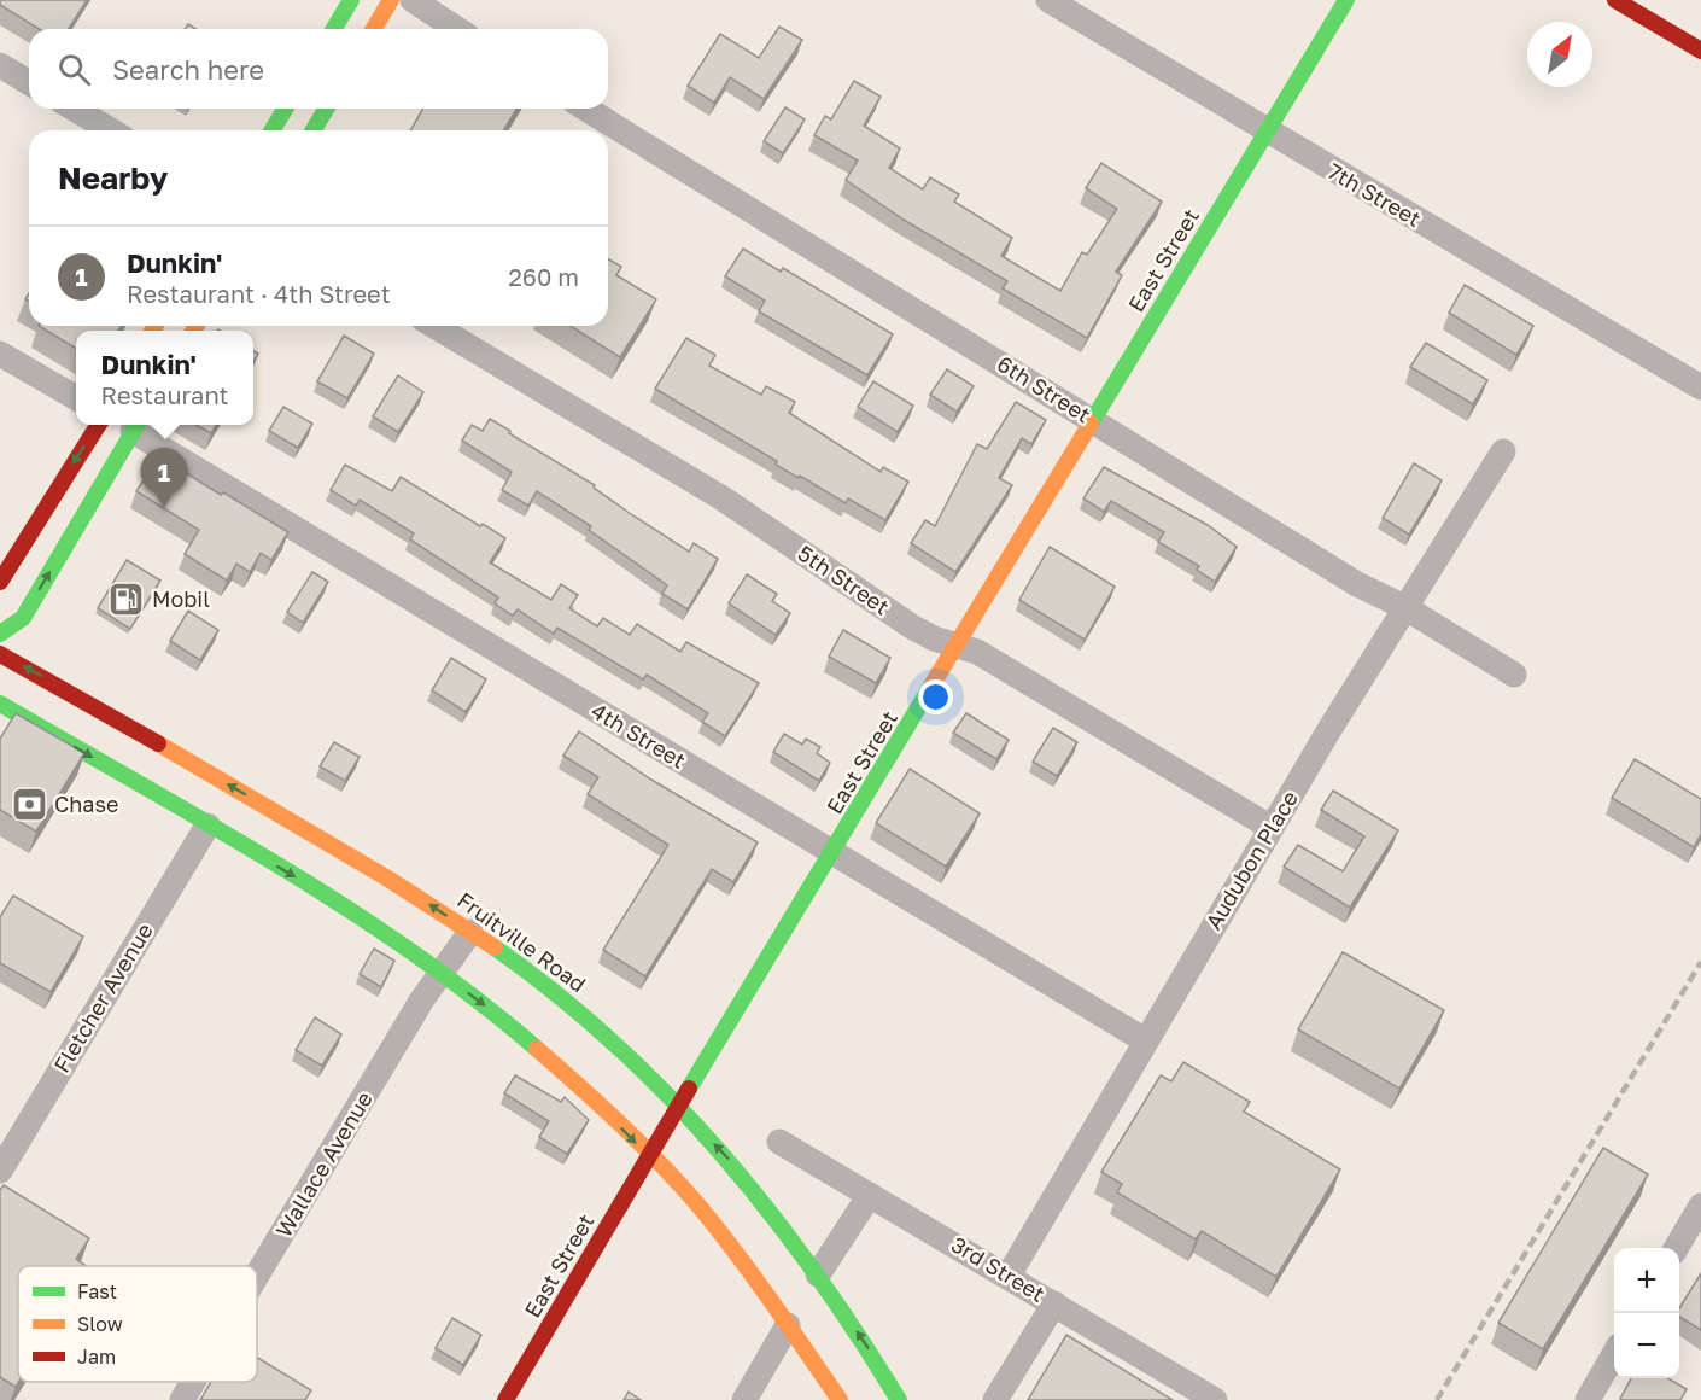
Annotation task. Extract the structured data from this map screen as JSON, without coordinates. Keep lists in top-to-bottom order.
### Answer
{
  "streets": {
    "main road": ["East Street", "Fruitville Road"],
    "street": [
      "7th Street",
      "6th Street",
      "5th Street",
      "4th Street",
      "Audubon Place",
      "Fletcher Avenue",
      "Wallace Avenue",
      "3rd Street"
    ]
  },
  "crossings": [
    ["7th Street", "East Street"],
    ["East Street", "6th Street"],
    ["East Street", "5th Street"],
    ["East Street", "4th Street"],
    ["East Street", "Fruitville Road"],
    ["6th Street", "Audubon Place"],
    ["5th Street", "Audubon Place"],
    ["4th Street", "Audubon Place"],
    ["Audubon Place", "3rd Street"],
    ["Fruitville Road", "Wallace Avenue"]
  ],
  "places": {
    "fuel station": ["Mobil"],
    "bank": ["Chase"]
  },
  "legend": ["Fast", "Slow", "Jam"],
  "north": "top right",
  "page": {
    "search": "Search here",
    "heading": "Nearby",
    "list": [
      {
        "mark": "1",
        "name": "Dunkin'",
        "note": "Restaurant · 4th Street",
        "value": "260 m"
      }
    ],
    "popup": ["Dunkin'", "Restaurant"],
    "pins": "1",
    "map_buttons": ["+", "−"]
  }
}
